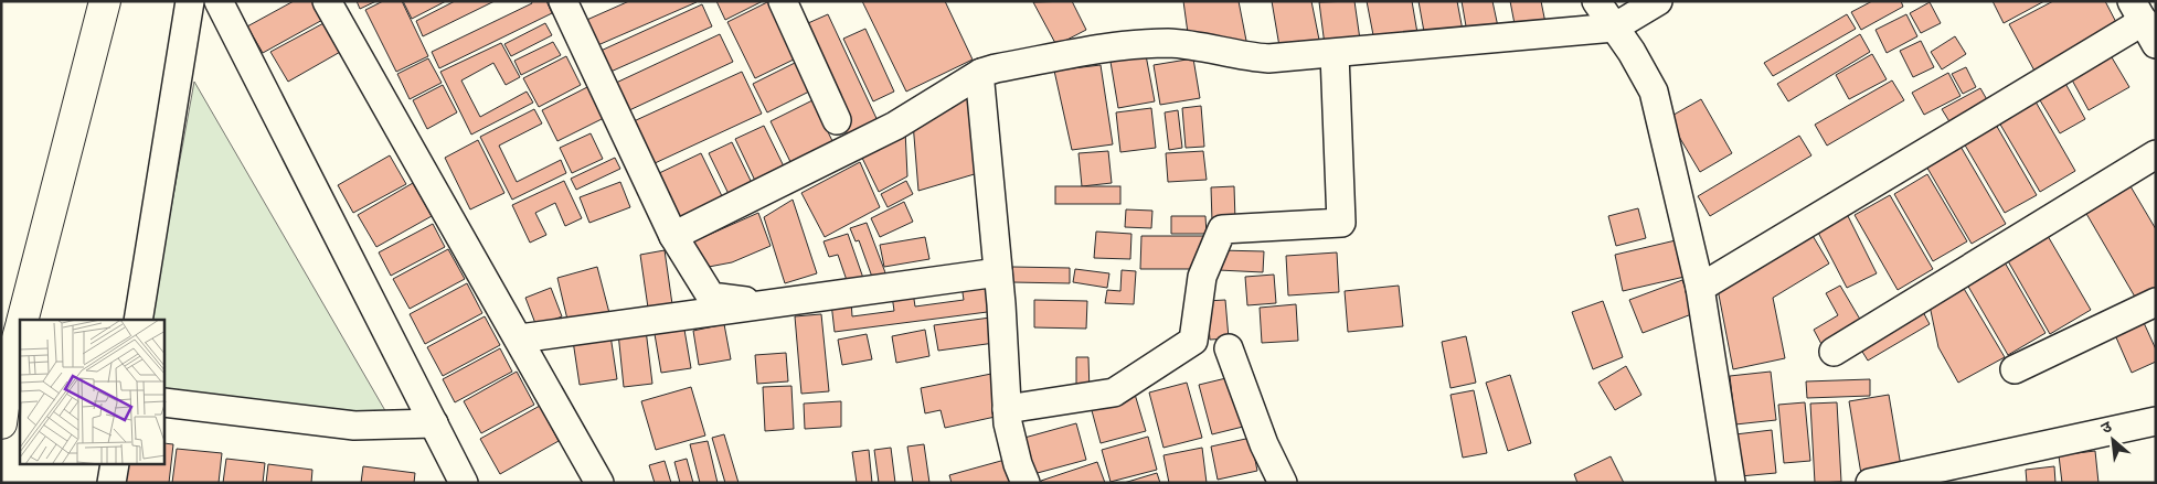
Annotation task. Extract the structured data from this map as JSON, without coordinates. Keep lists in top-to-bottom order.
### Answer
{
  "north": "top left"
}
